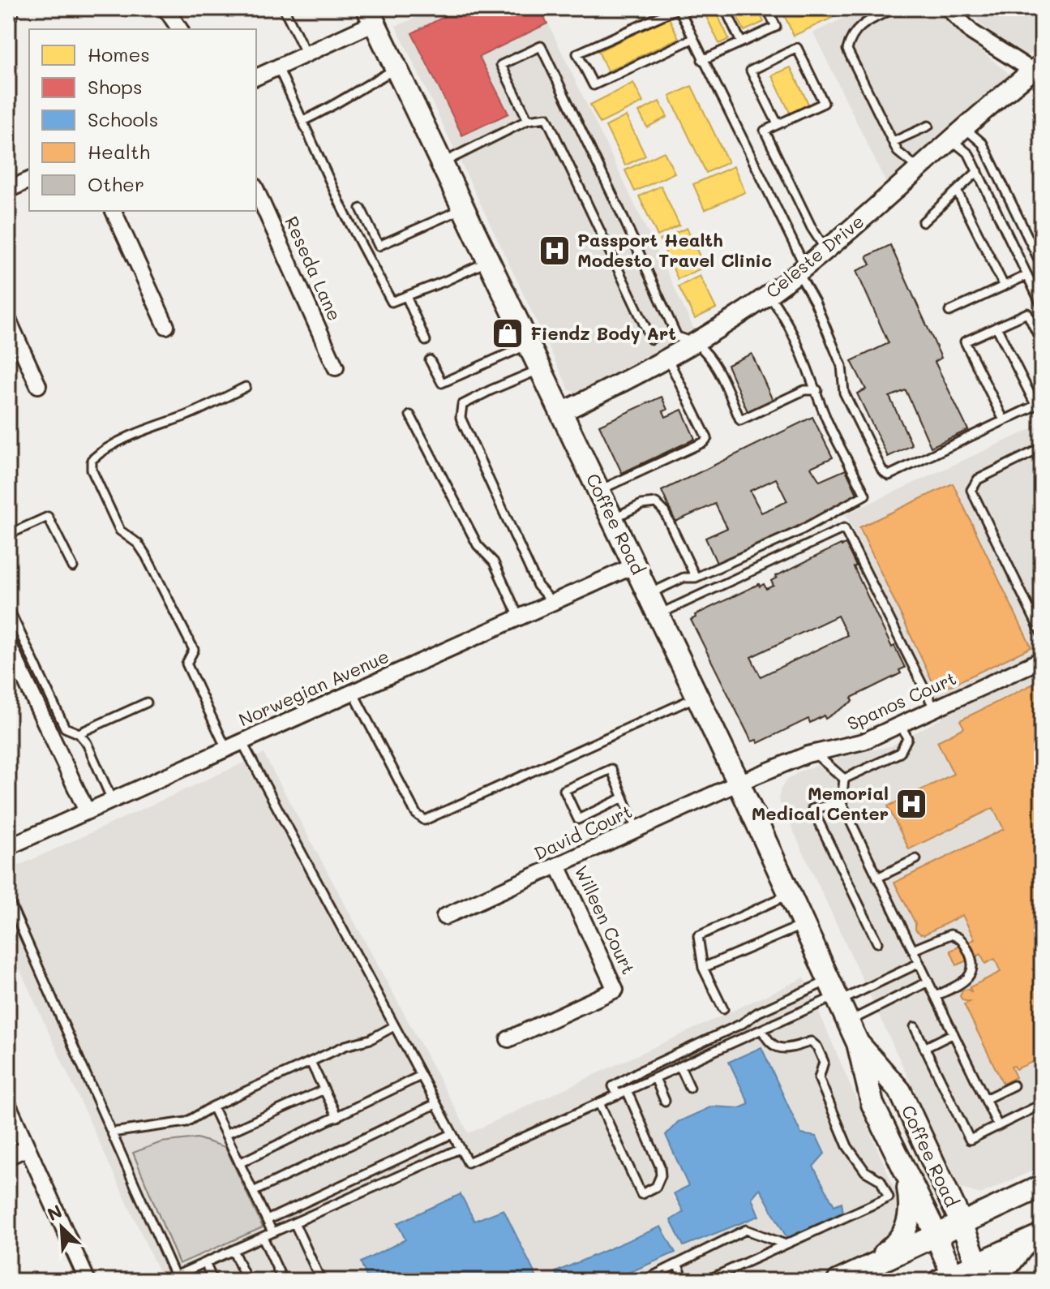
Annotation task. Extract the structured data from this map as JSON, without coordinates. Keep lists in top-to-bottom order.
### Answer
{
  "streets": {
    "main road": ["Coffee Road"],
    "street": [
      "Celeste Drive",
      "Reseda Lane",
      "Norwegian Avenue",
      "Spanos Court",
      "David Court",
      "Willeen Court"
    ]
  },
  "crossings": [
    ["Celeste Drive", "Coffee Road"],
    ["Coffee Road", "Norwegian Avenue"],
    ["Coffee Road", "Spanos Court"],
    ["Coffee Road", "David Court"],
    ["Spanos Court", "David Court"],
    ["David Court", "Willeen Court"]
  ],
  "places": {
    "hospital": ["Passport Health Modesto Travel Clinic", "Memorial Medical Center"],
    "shop": ["Fiendz Body Art"]
  },
  "legend": [
    "Homes",
    "Shops",
    "Schools",
    "Health",
    "Other"
  ],
  "north": "top left"
}
